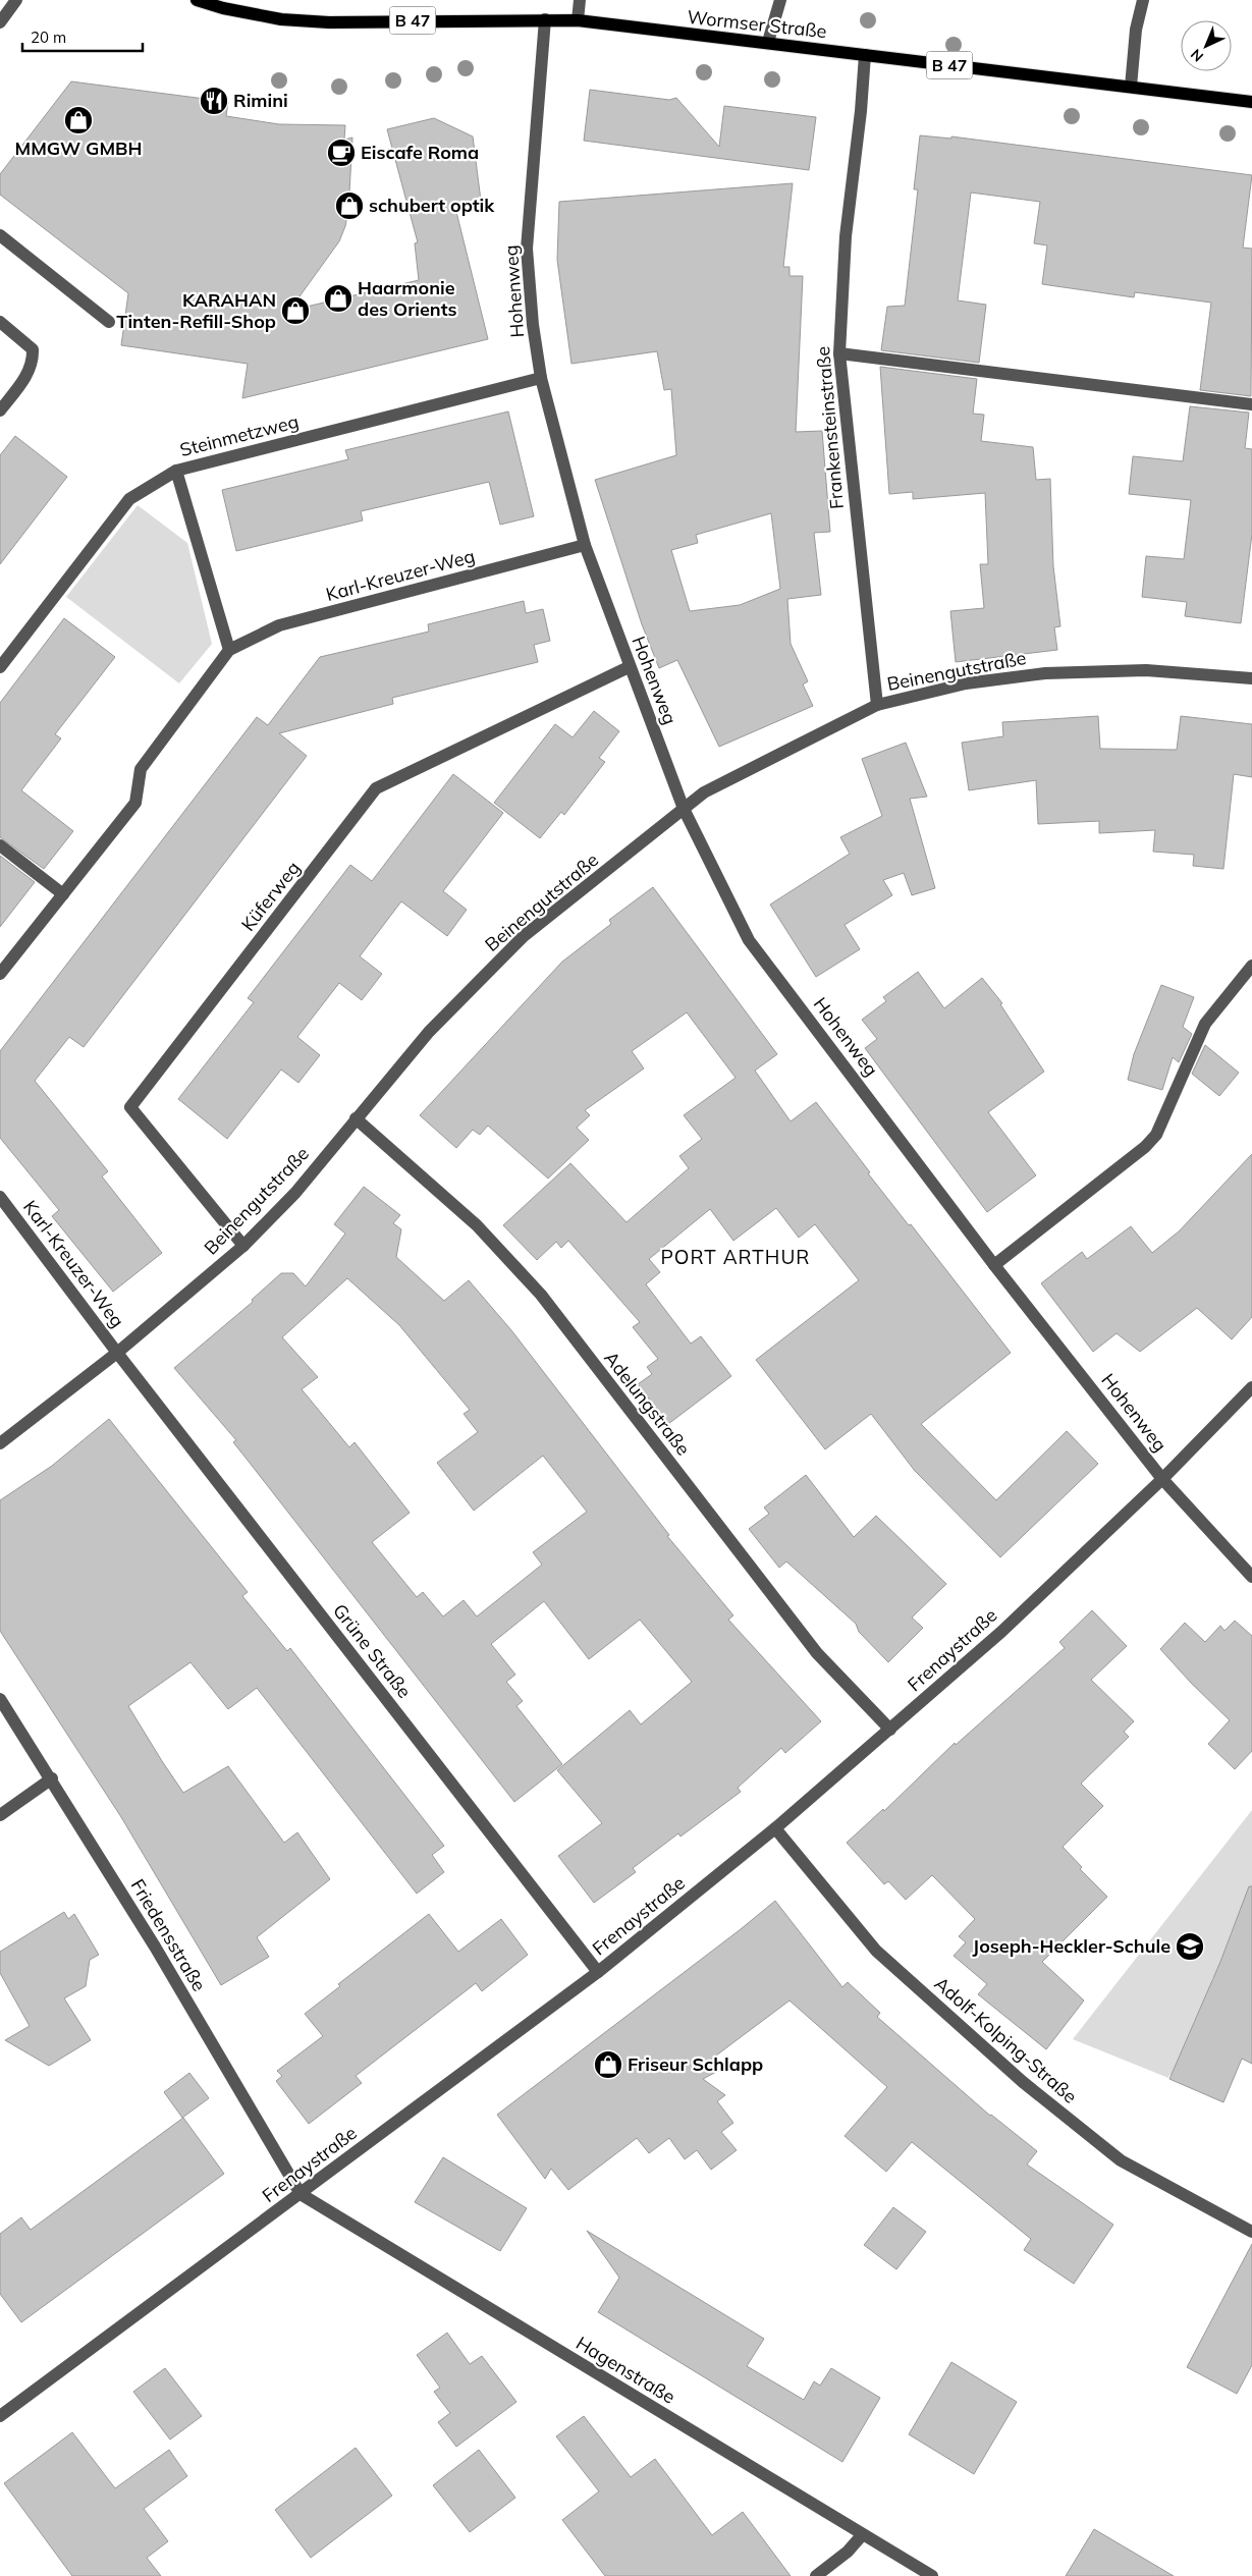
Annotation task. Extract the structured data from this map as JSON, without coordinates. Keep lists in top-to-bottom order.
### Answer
{
  "streets": {
    "main road": ["B 47", "Wormser Straße"],
    "street": [
      "Hohenweg",
      "Frankensteinstraße",
      "Steinmetzweg",
      "Karl-Kreuzer-Weg",
      "Beinengutstraße",
      "Küferweg",
      "Adelungstraße",
      "Frenaystraße",
      "Grüne Straße",
      "Friedensstraße",
      "Adolf-Kolping-Straße",
      "Hagenstraße"
    ]
  },
  "crossings": [
    ["Wormser Straße", "Hohenweg"],
    ["Wormser Straße", "Frankensteinstraße"],
    ["Hohenweg", "Steinmetzweg"],
    ["Hohenweg", "Karl-Kreuzer-Weg"],
    ["Hohenweg", "Beinengutstraße"],
    ["Hohenweg", "Küferweg"],
    ["Hohenweg", "Frenaystraße"],
    ["Frankensteinstraße", "Beinengutstraße"],
    ["Karl-Kreuzer-Weg", "Beinengutstraße"],
    ["Karl-Kreuzer-Weg", "Grüne Straße"],
    ["Beinengutstraße", "Küferweg"],
    ["Beinengutstraße", "Adelungstraße"],
    ["Beinengutstraße", "Grüne Straße"],
    ["Adelungstraße", "Frenaystraße"],
    ["Frenaystraße", "Grüne Straße"],
    ["Frenaystraße", "Friedensstraße"],
    ["Frenaystraße", "Adolf-Kolping-Straße"],
    ["Frenaystraße", "Hagenstraße"],
    ["Friedensstraße", "Hagenstraße"]
  ],
  "districts": ["PORT ARTHUR"],
  "places": {
    "restaurant": ["Rimini"],
    "shop": [
      "MMGW GMBH",
      "schubert optik",
      "Haarmonie des Orients",
      "KARAHAN Tinten-Refill-Shop",
      "Friseur Schlapp"
    ],
    "cafe": ["Eiscafe Roma"],
    "school or university": ["Joseph-Heckler-Schule"]
  },
  "scale_bar": "20 m",
  "north": "bottom left"
}
